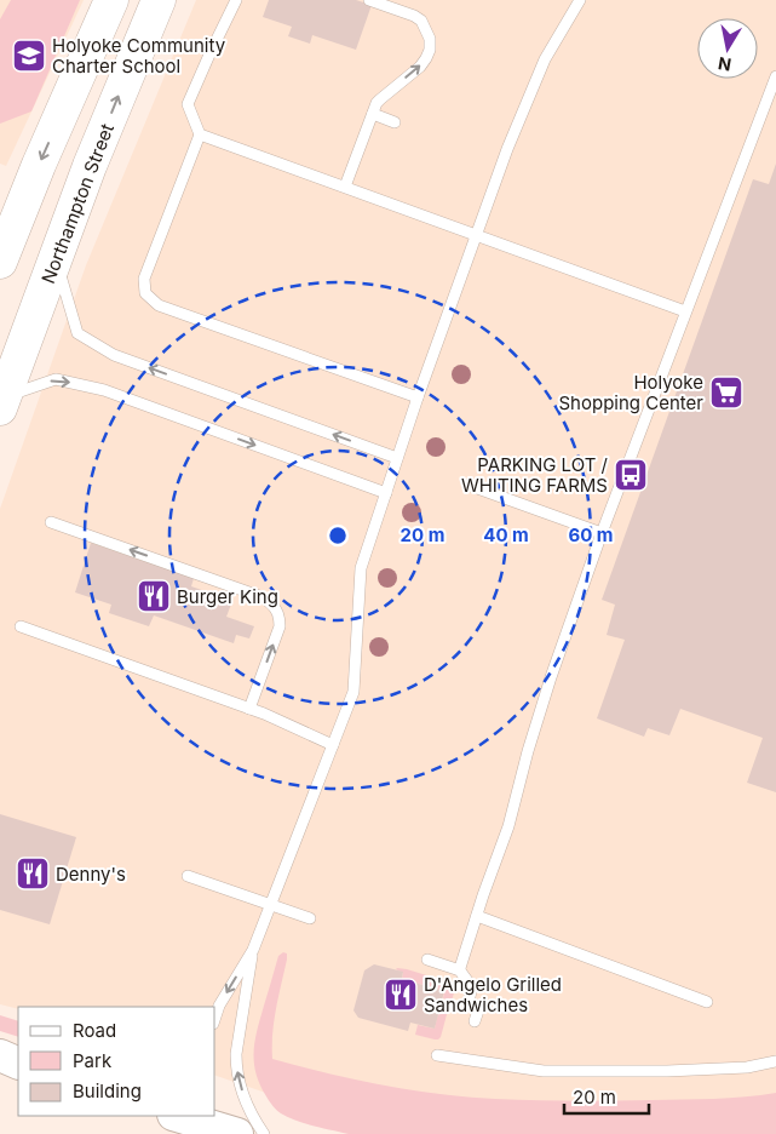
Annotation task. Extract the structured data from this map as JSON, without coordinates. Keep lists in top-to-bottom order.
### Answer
{
  "streets": {
    "main road": ["Northampton Street"]
  },
  "places": {
    "school or university": ["Holyoke Community Charter School"],
    "supermarket": ["Holyoke Shopping Center"],
    "bus stop": ["PARKING LOT / WHITING FARMS"],
    "restaurant": ["Burger King", "Denny's", "D'Angelo Grilled Sandwiches"]
  },
  "legend": ["Road", "Park", "Building"],
  "scale_bar": "20 m",
  "north": "bottom",
  "rings": ["20 m", "40 m", "60 m"]
}
